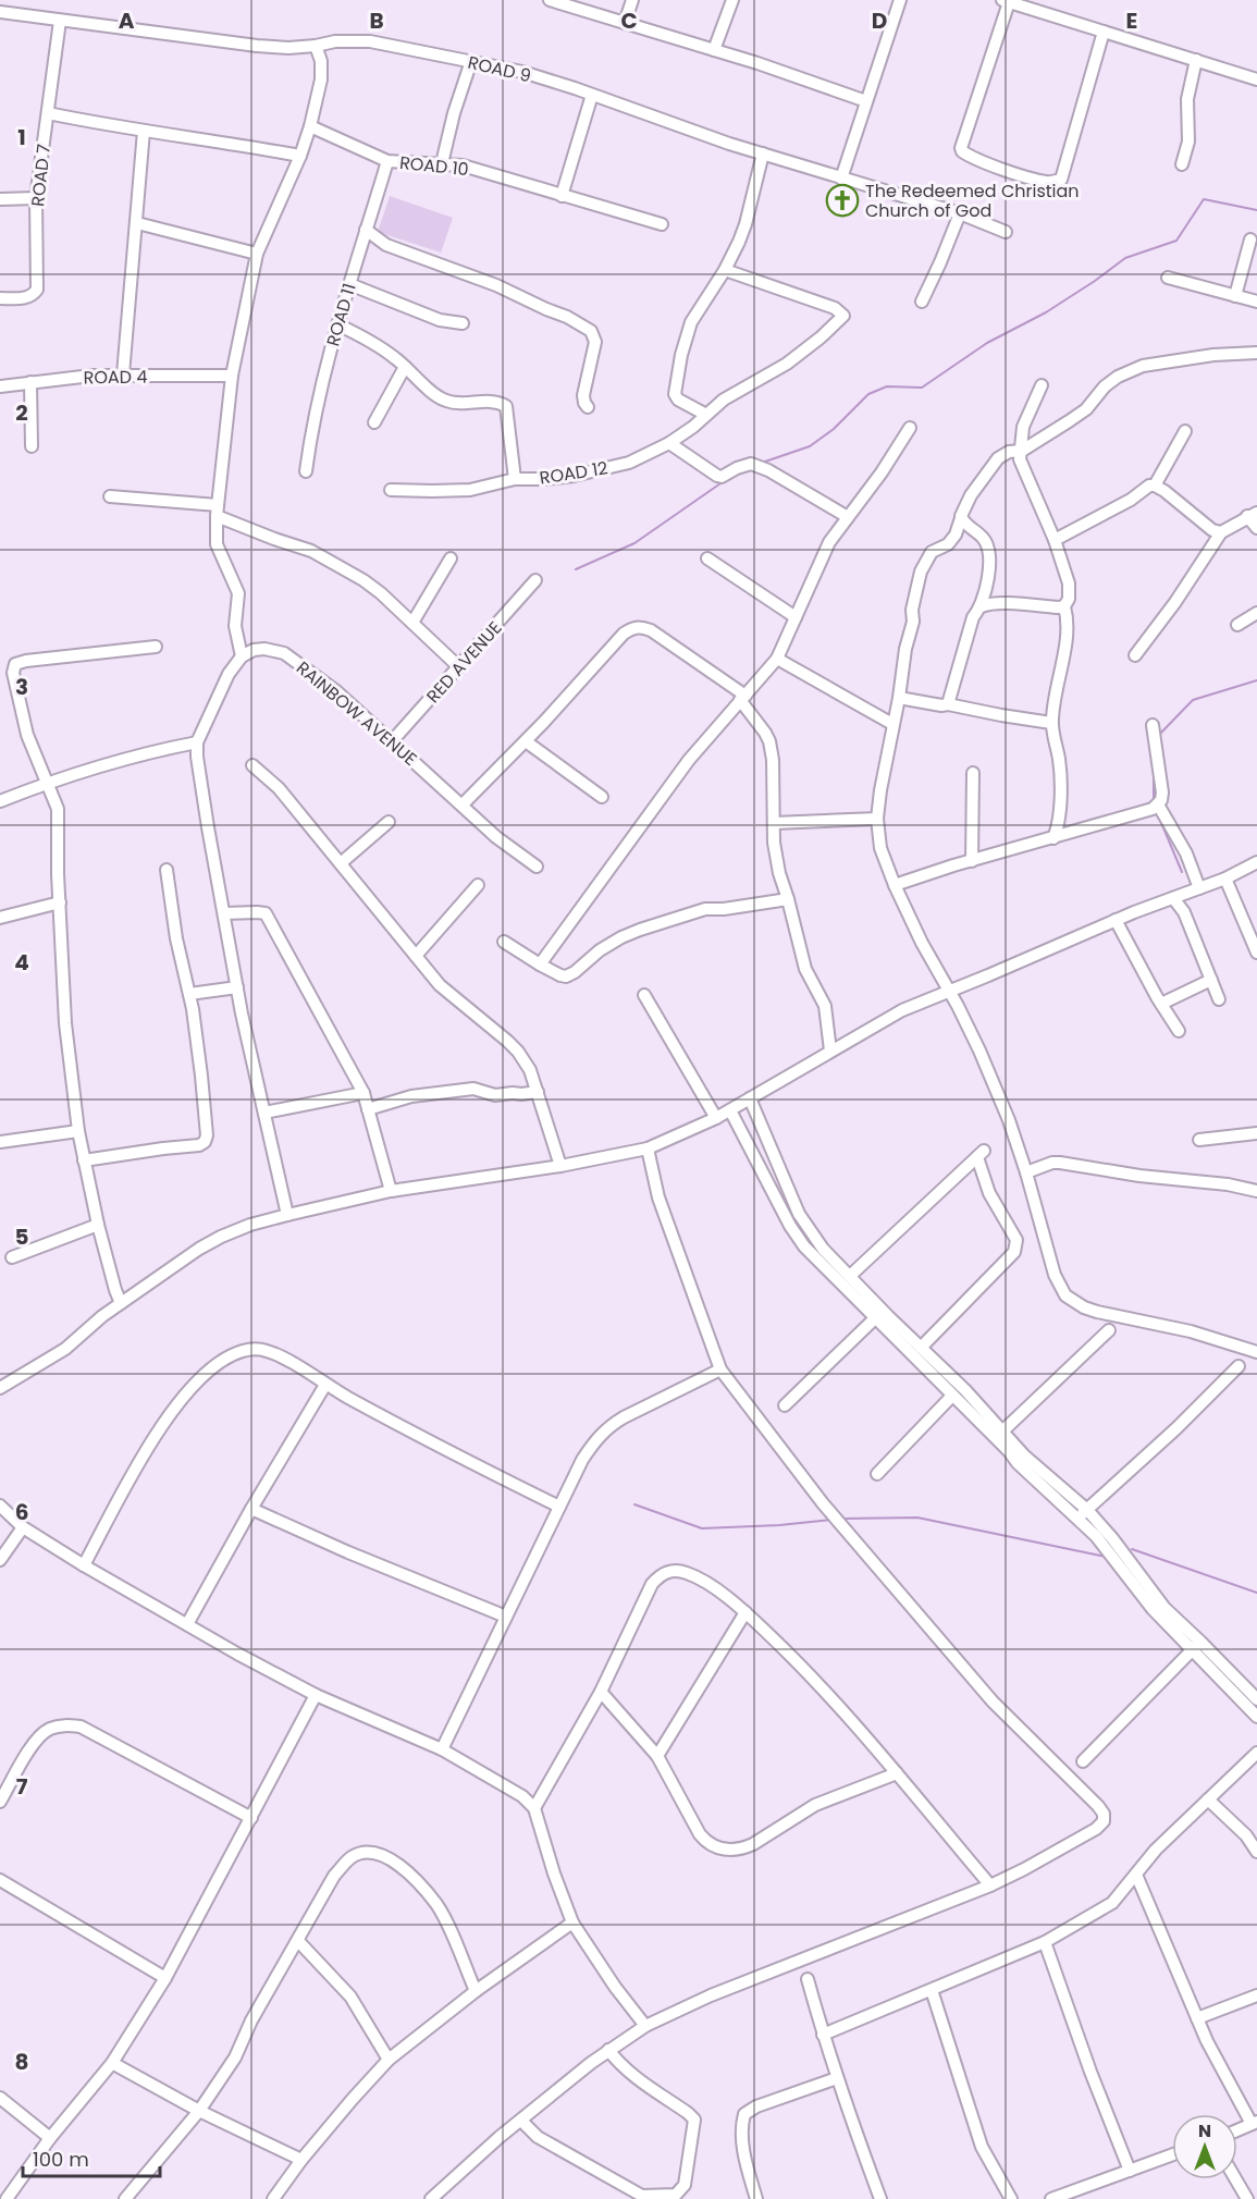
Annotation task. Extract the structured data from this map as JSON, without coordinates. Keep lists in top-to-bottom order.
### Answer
{
  "streets": {
    "street": [
      "ROAD 9",
      "ROAD 10",
      "ROAD 7",
      "ROAD 11",
      "ROAD 4",
      "ROAD 12",
      "RED AVENUE",
      "RAINBOW AVENUE"
    ]
  },
  "crossings": [
    ["ROAD 9", "ROAD 7"],
    ["ROAD 10", "ROAD 11"],
    ["ROAD 11", "ROAD 12"],
    ["RED AVENUE", "RAINBOW AVENUE"]
  ],
  "places": {
    "church": ["The Redeemed Christian Church of God"]
  },
  "scale_bar": "100 m",
  "north": "top",
  "grid": {
    "columns": [
      "A",
      "B",
      "C",
      "D",
      "E"
    ],
    "rows": [
      "1",
      "2",
      "3",
      "4",
      "5",
      "6",
      "7",
      "8"
    ]
  }
}
